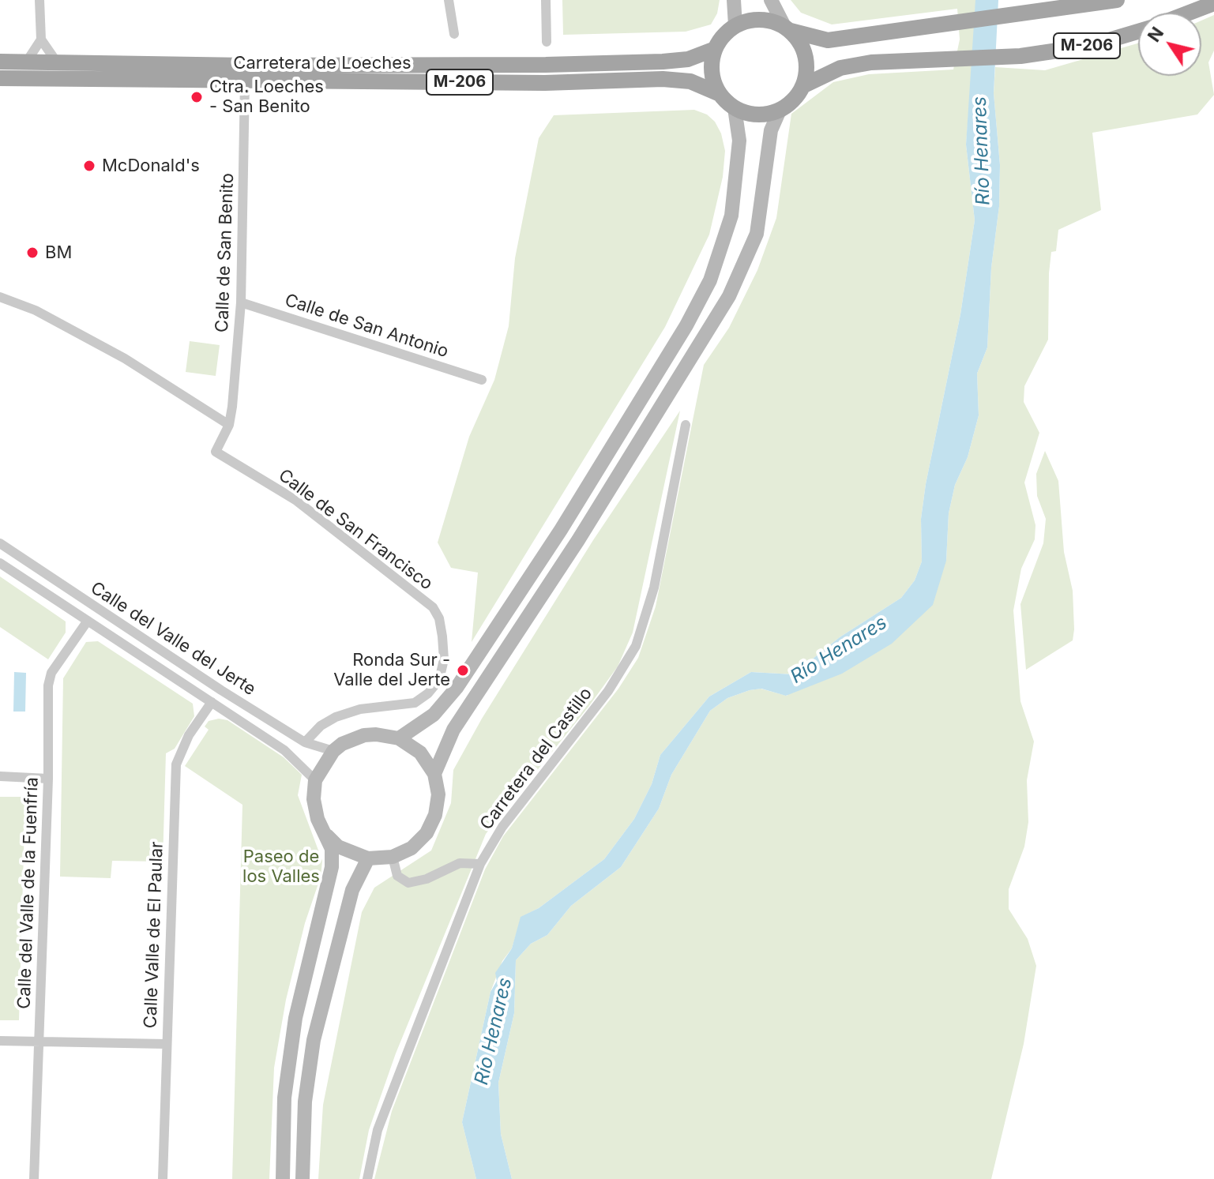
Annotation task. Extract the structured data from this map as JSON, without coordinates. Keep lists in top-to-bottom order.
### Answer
{
  "streets": {
    "main road": ["M-206", "Carretera de Loeches"],
    "street": [
      "Calle de San Benito",
      "Calle de San Antonio",
      "Calle de San Francisco",
      "Calle del Valle del Jerte",
      "Carretera del Castillo",
      "Calle del Valle de la Fuenfría",
      "Calle Valle de El Paular"
    ]
  },
  "crossings": [
    ["M-206", "Carretera de Loeches"],
    ["Carretera de Loeches", "Calle de San Benito"],
    ["Calle de San Benito", "Calle de San Antonio"],
    ["Calle de San Benito", "Calle de San Francisco"],
    ["Calle de San Francisco", "Calle del Valle del Jerte"],
    ["Calle del Valle del Jerte", "Calle del Valle de la Fuenfría"],
    ["Calle del Valle del Jerte", "Calle Valle de El Paular"]
  ],
  "water": ["Río Henares"],
  "parks": ["Paseo de los Valles"],
  "places": [
    "Ctra. Loeches - San Benito",
    "McDonald's",
    "BM",
    "Ronda Sur - Valle del Jerte"
  ],
  "north": "top left"
}
